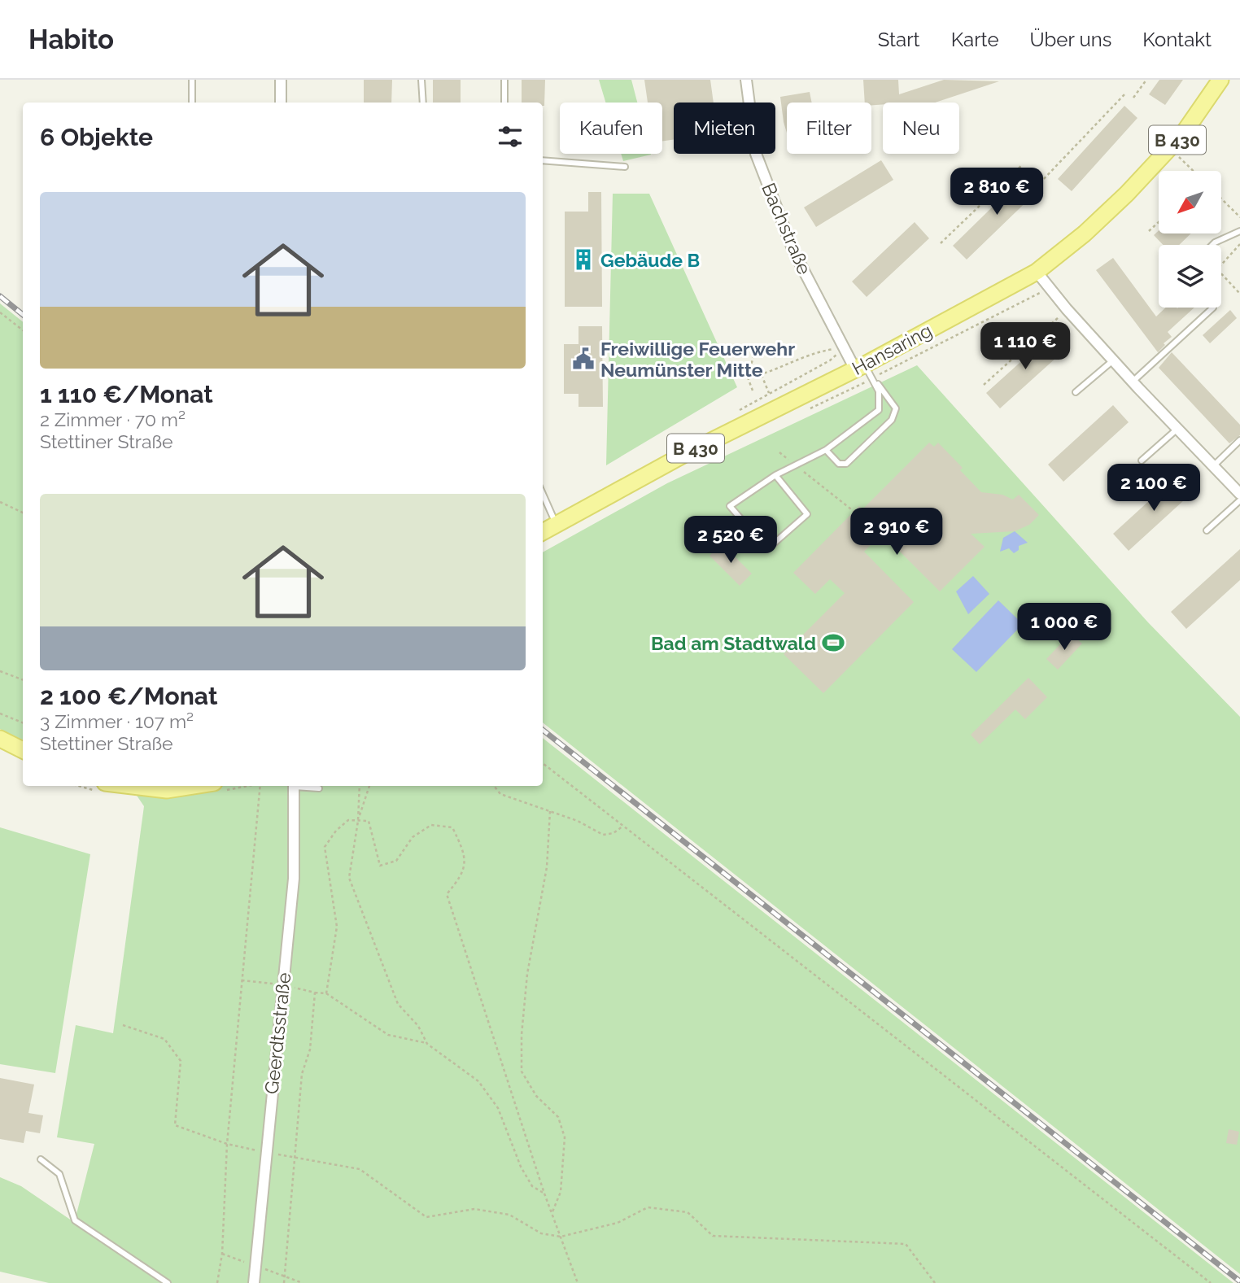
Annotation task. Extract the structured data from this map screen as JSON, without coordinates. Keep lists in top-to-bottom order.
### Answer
{
  "streets": {
    "main road": ["B 430", "Hansaring"],
    "street": ["Bachstraße", "Geerdtsstraße"]
  },
  "crossings": [
    ["Bachstraße", "Hansaring"]
  ],
  "places": {
    "building": ["Gebäude B"],
    "public building": ["Freiwillige Feuerwehr Neumünster Mitte"],
    "sports": ["Bad am Stadtwald"]
  },
  "north": "bottom left",
  "page": {
    "header": "Habito",
    "nav": [
      "Start",
      "Karte",
      "Über uns",
      "Kontakt"
    ],
    "chip": [
      "Kaufen",
      "Mieten",
      "Filter",
      "Neu"
    ],
    "heading": "6 Objekte",
    "price": [
      "2 810 €",
      "1 110 €",
      "2 100 €",
      "2 910 €",
      "2 520 €",
      "1 000 €"
    ],
    "list": [
      {
        "name": "1 110 €/Monat",
        "note": "2 Zimmer · 70 m² · Stettiner Straße"
      },
      {
        "name": "2 100 €/Monat",
        "note": "3 Zimmer · 107 m² · Stettiner Straße"
      }
    ]
  }
}
